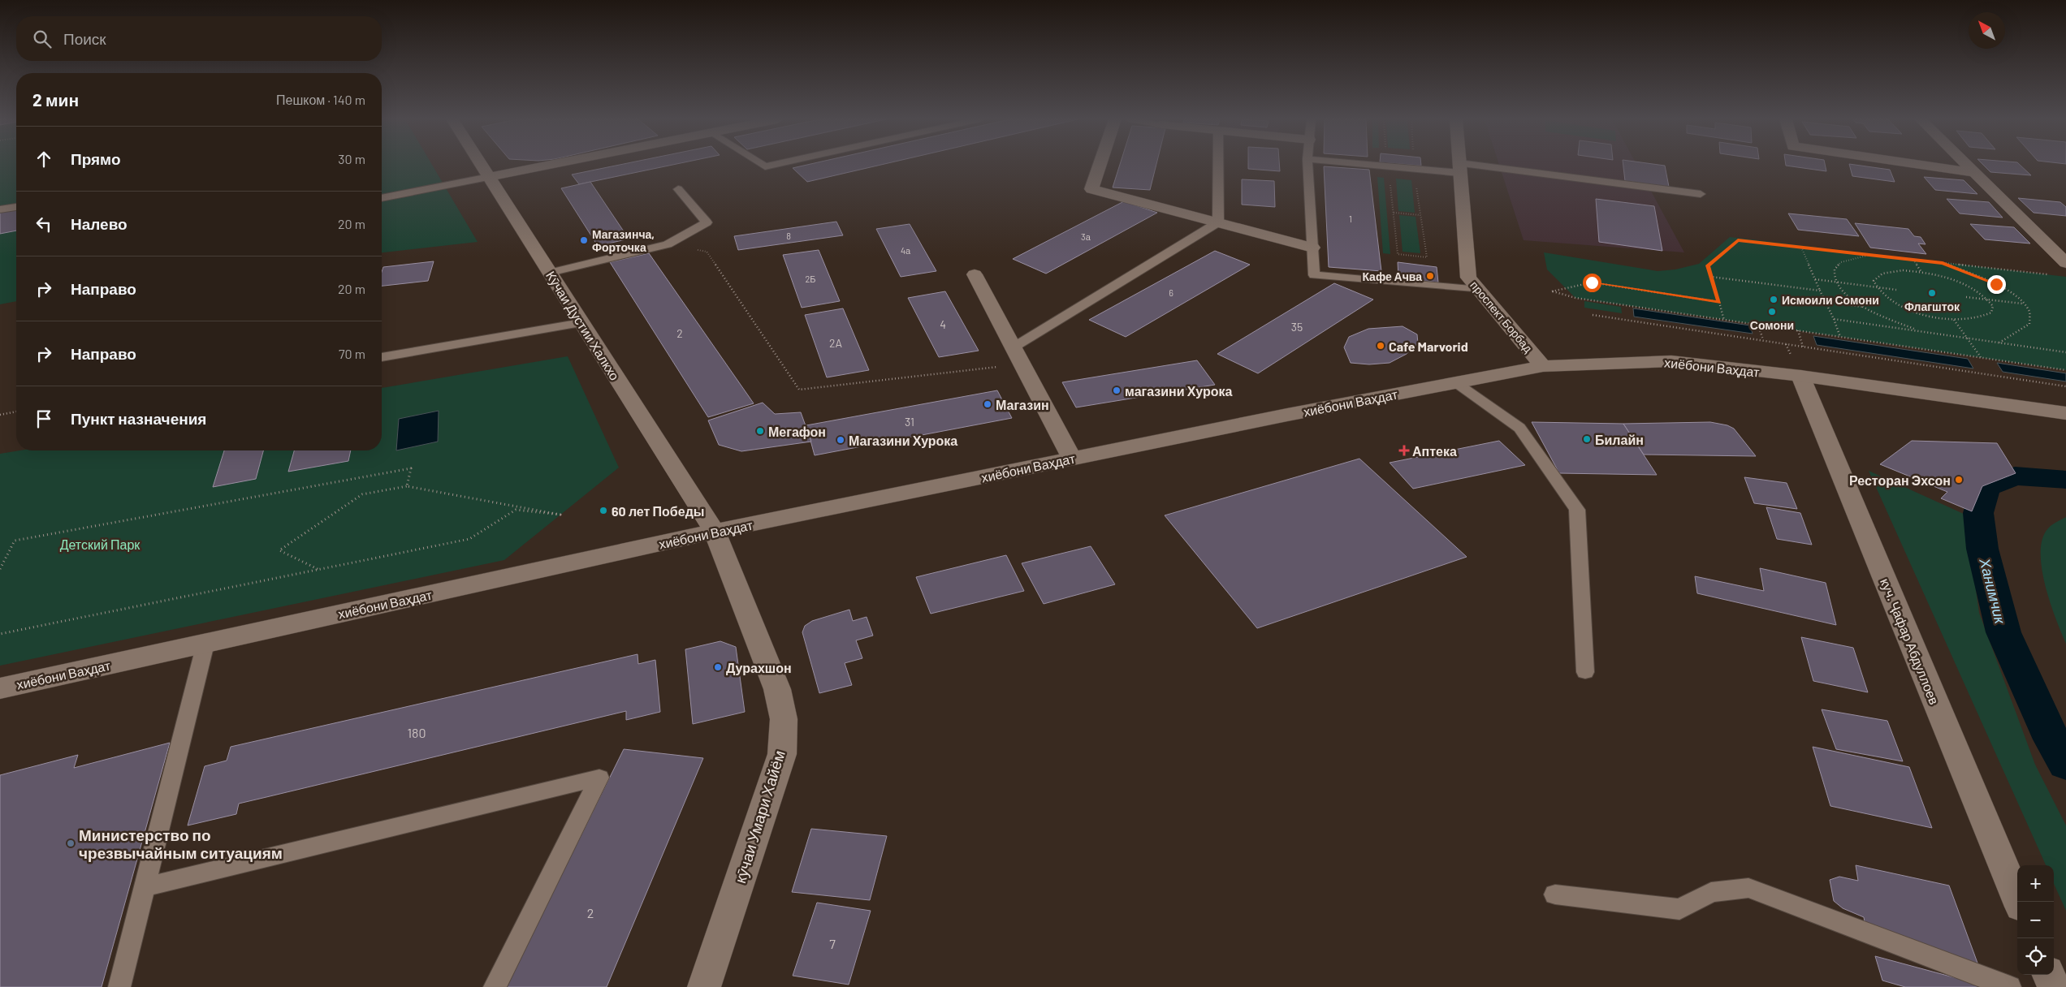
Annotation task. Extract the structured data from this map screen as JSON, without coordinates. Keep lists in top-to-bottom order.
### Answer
{
  "streets": {
    "street": [
      "проспект Борбад",
      "Кӯчаи Дустии Халкхо",
      "хиёбони Ваҳдат",
      "куч. Ҷафар Абдуллоев",
      "кӯчаи Умари Хайём"
    ]
  },
  "crossings": [
    ["проспект Борбад", "хиёбони Ваҳдат"],
    ["Кӯчаи Дустии Халкхо", "хиёбони Ваҳдат"],
    ["Кӯчаи Дустии Халкхо", "кӯчаи Умари Хайём"],
    ["хиёбони Ваҳдат", "куч. Ҷафар Абдуллоев"],
    ["хиёбони Ваҳдат", "кӯчаи Умари Хайём"]
  ],
  "water": ["Ханимчик"],
  "parks": ["Детский Парк"],
  "places": {
    "other": [
      "Магазинча, Форточка",
      "Кафе Ачва",
      "Флагшток",
      "Исмоили Сомони",
      "Сомони",
      "Cafe Marvorid",
      "магазини Хурока",
      "Магазин",
      "Мегафон",
      "Билайн",
      "Магазини Хурока",
      "Ресторан Эхсон",
      "60 лет Победы",
      "Дурахшон",
      "Министерство по чрезвычайным ситуациям"
    ],
    "health": ["Аптека"]
  },
  "house_numbers": [
    "1",
    "8",
    "3а",
    "4а",
    "2Б",
    "6",
    "4",
    "35",
    "2",
    "2A",
    "31",
    "180",
    "2",
    "7"
  ],
  "north": "top left",
  "page": {
    "search": "Поиск",
    "heading": ["2 мин", "Пешком · 140 m"],
    "list": [
      ["Прямо", "30 m"],
      ["Налево", "20 m"],
      ["Направо", "20 m"],
      ["Направо", "70 m"],
      "Пункт назначения"
    ],
    "map_buttons": ["+", "−"]
  }
}
